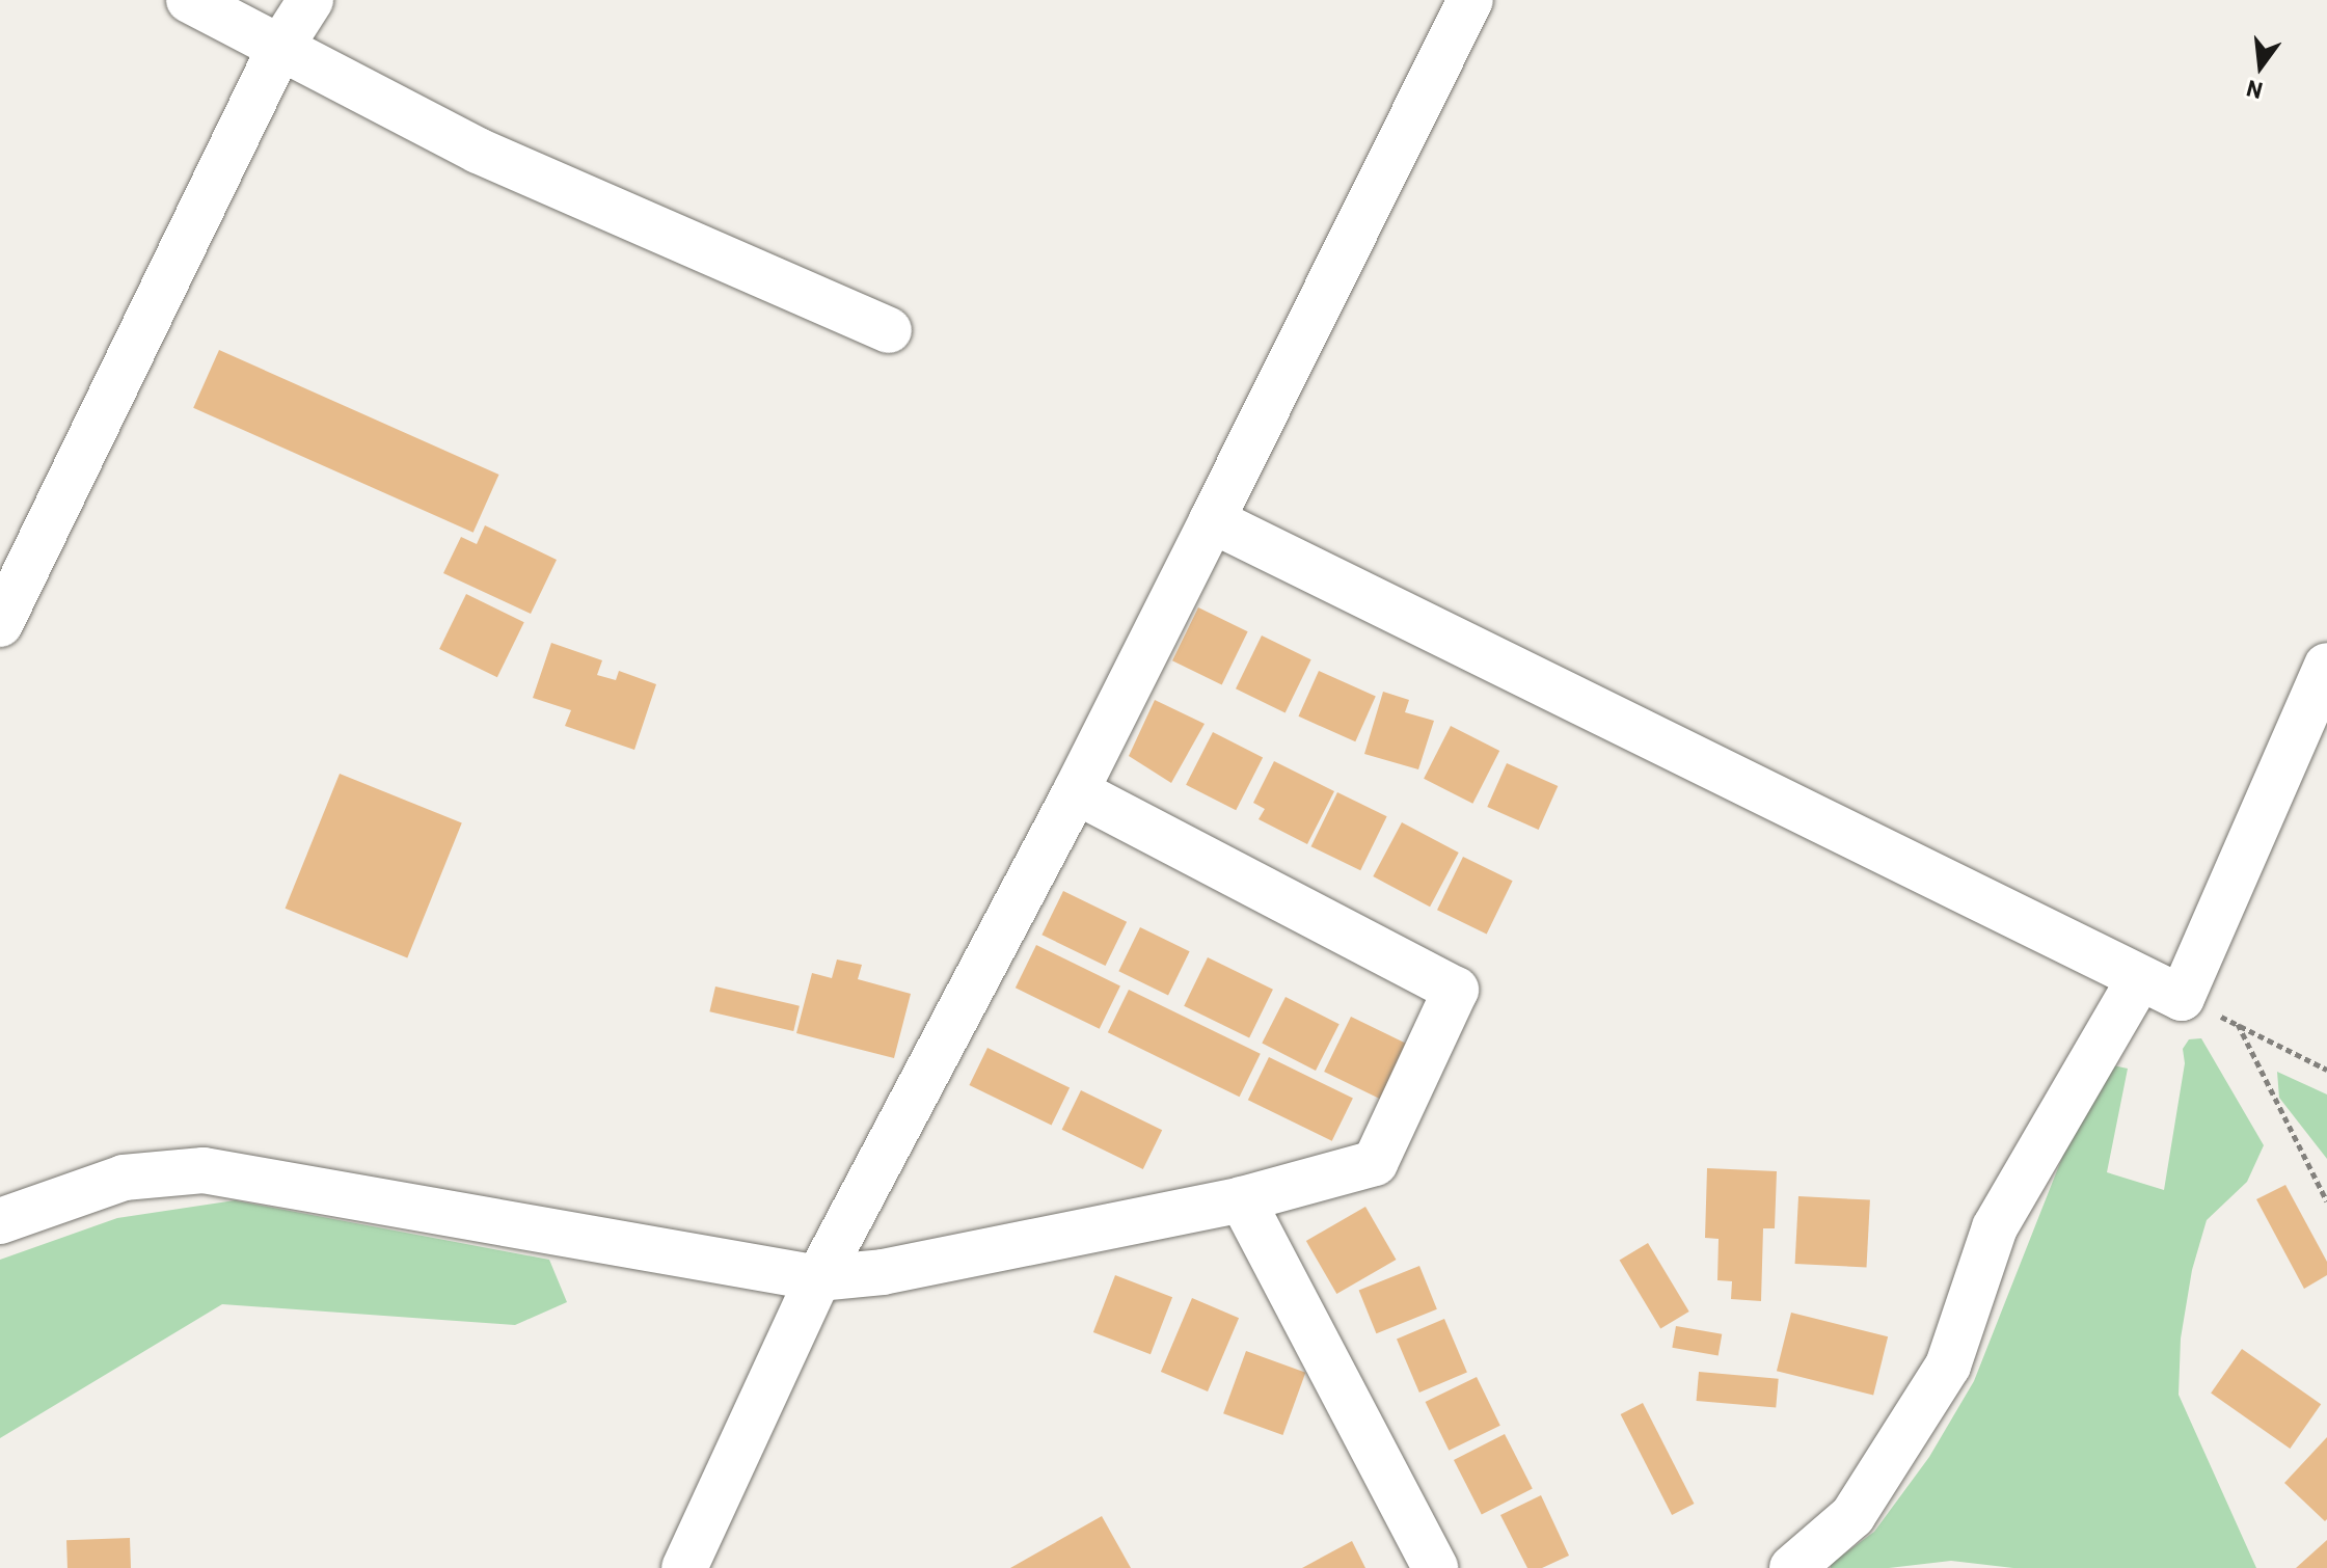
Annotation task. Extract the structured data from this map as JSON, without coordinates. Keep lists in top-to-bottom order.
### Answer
{
  "north": "bottom"
}
